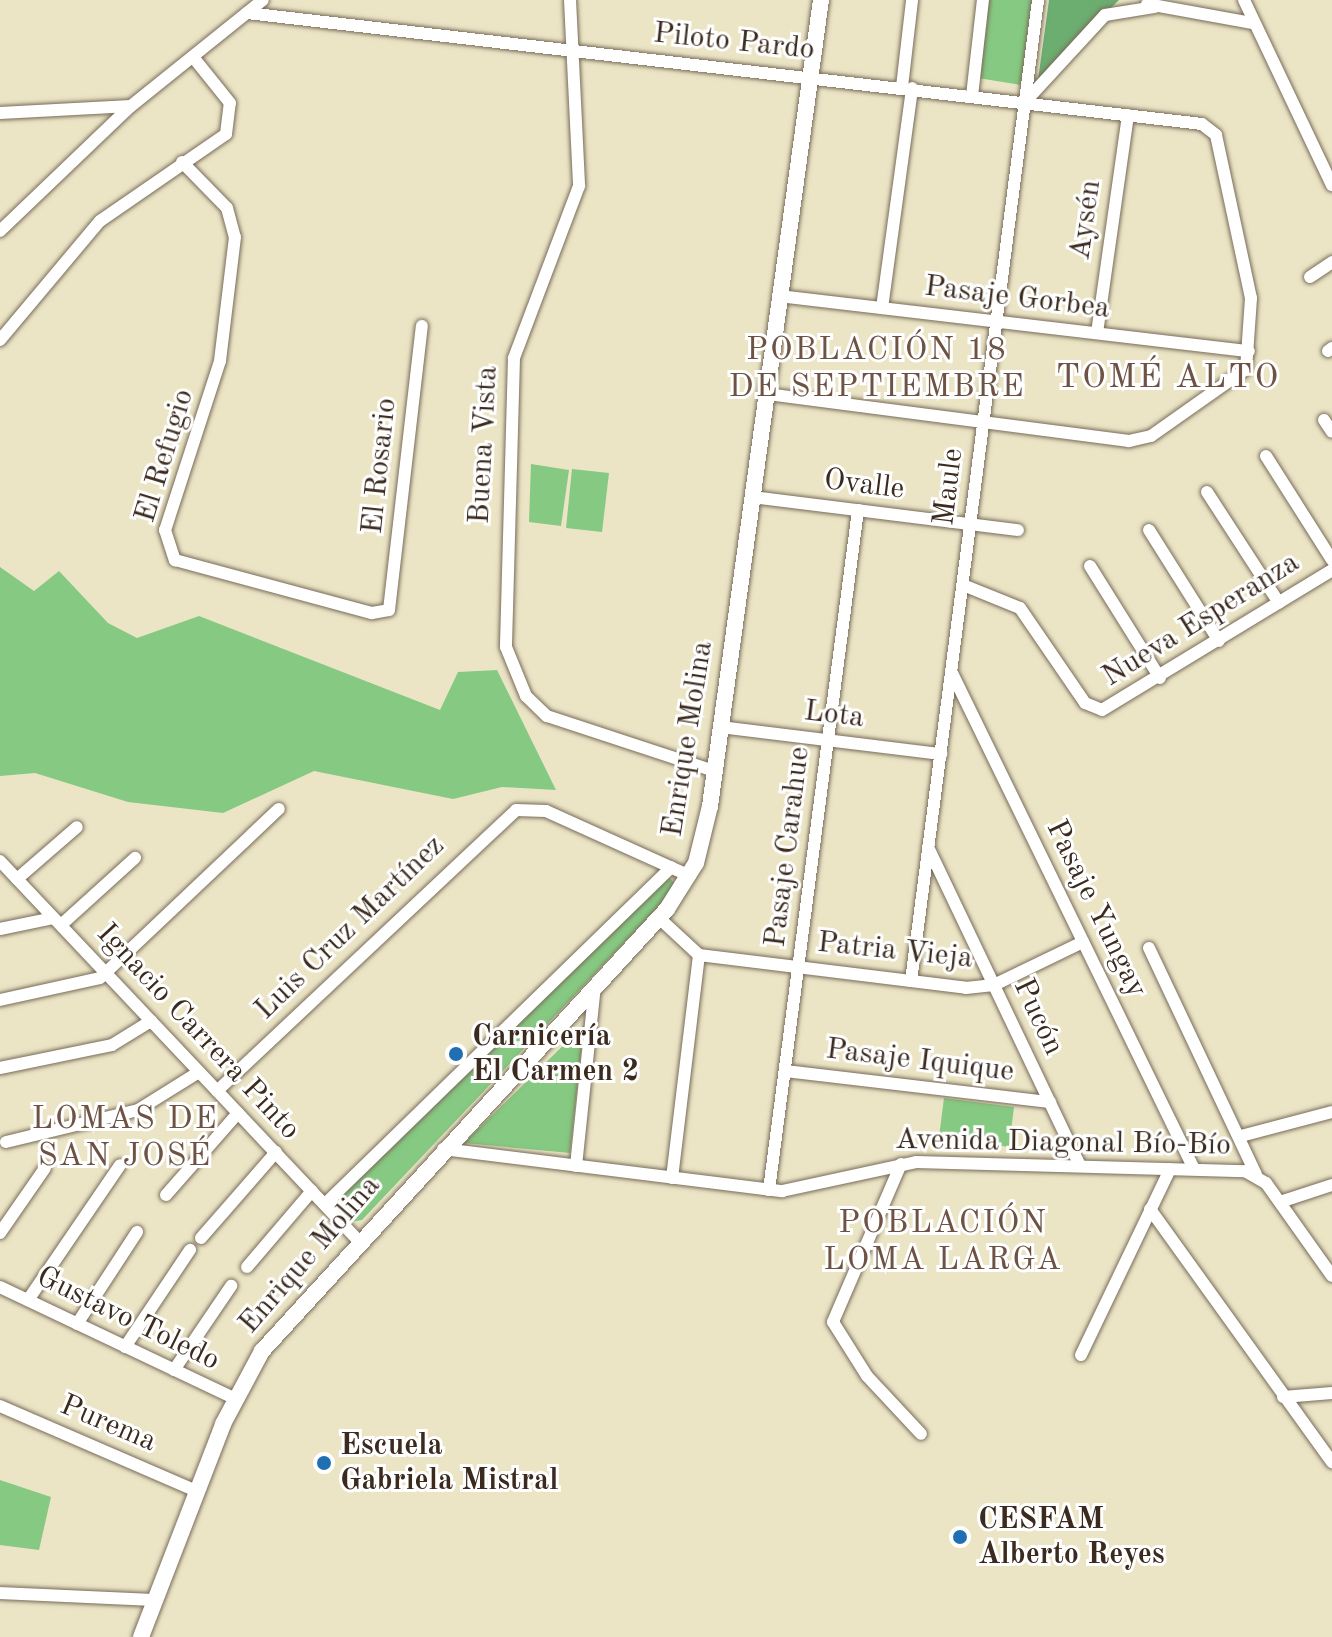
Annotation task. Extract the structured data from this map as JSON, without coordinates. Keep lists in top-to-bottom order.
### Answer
{
  "streets": {
    "main road": ["Enrique Molina"],
    "street": [
      "Piloto Pardo",
      "Aysén",
      "Pasaje Gorbea",
      "Buena Vista",
      "El Refugio",
      "El Rosario",
      "Ovalle",
      "Maule",
      "Nueva Esperanza",
      "Lota",
      "Pasaje Carahue",
      "Pasaje Yungay",
      "Luis Cruz Martínez",
      "Patria Vieja",
      "Pucón",
      "Ignacio Carrera Pinto",
      "Pasaje Iquique",
      "Avenida Diagonal Bío-Bío",
      "Gustavo Toledo",
      "Purema"
    ]
  },
  "crossings": [
    ["Piloto Pardo", "Aysén"],
    ["Piloto Pardo", "Pasaje Gorbea"],
    ["Piloto Pardo", "Buena Vista"],
    ["Piloto Pardo", "Maule"],
    ["Piloto Pardo", "Enrique Molina"],
    ["Aysén", "Pasaje Gorbea"],
    ["Pasaje Gorbea", "Maule"],
    ["Pasaje Gorbea", "Enrique Molina"],
    ["Buena Vista", "Enrique Molina"],
    ["El Refugio", "El Rosario"],
    ["Ovalle", "Maule"],
    ["Ovalle", "Enrique Molina"],
    ["Ovalle", "Pasaje Carahue"],
    ["Maule", "Nueva Esperanza"],
    ["Maule", "Lota"],
    ["Maule", "Pasaje Yungay"],
    ["Maule", "Patria Vieja"],
    ["Maule", "Pucón"],
    ["Lota", "Enrique Molina"],
    ["Lota", "Pasaje Carahue"],
    ["Enrique Molina", "Luis Cruz Martínez"],
    ["Enrique Molina", "Ignacio Carrera Pinto"],
    ["Enrique Molina", "Avenida Diagonal Bío-Bío"],
    ["Enrique Molina", "Gustavo Toledo"],
    ["Enrique Molina", "Purema"],
    ["Pasaje Carahue", "Patria Vieja"],
    ["Pasaje Carahue", "Pasaje Iquique"],
    ["Pasaje Carahue", "Avenida Diagonal Bío-Bío"],
    ["Pasaje Yungay", "Patria Vieja"],
    ["Pasaje Yungay", "Avenida Diagonal Bío-Bío"],
    ["Luis Cruz Martínez", "Ignacio Carrera Pinto"],
    ["Patria Vieja", "Pucón"],
    ["Pucón", "Pasaje Iquique"],
    ["Pucón", "Avenida Diagonal Bío-Bío"]
  ],
  "districts": [
    "POBLACIÓN 18 DE SEPTIEMBRE",
    "TOMÉ ALTO",
    "LOMAS DE SAN JOSÉ",
    "POBLACIÓN LOMA LARGA"
  ],
  "places": ["Carnicería El Carmen 2", "Escuela Gabriela Mistral", "CESFAM Alberto Reyes"]
}
